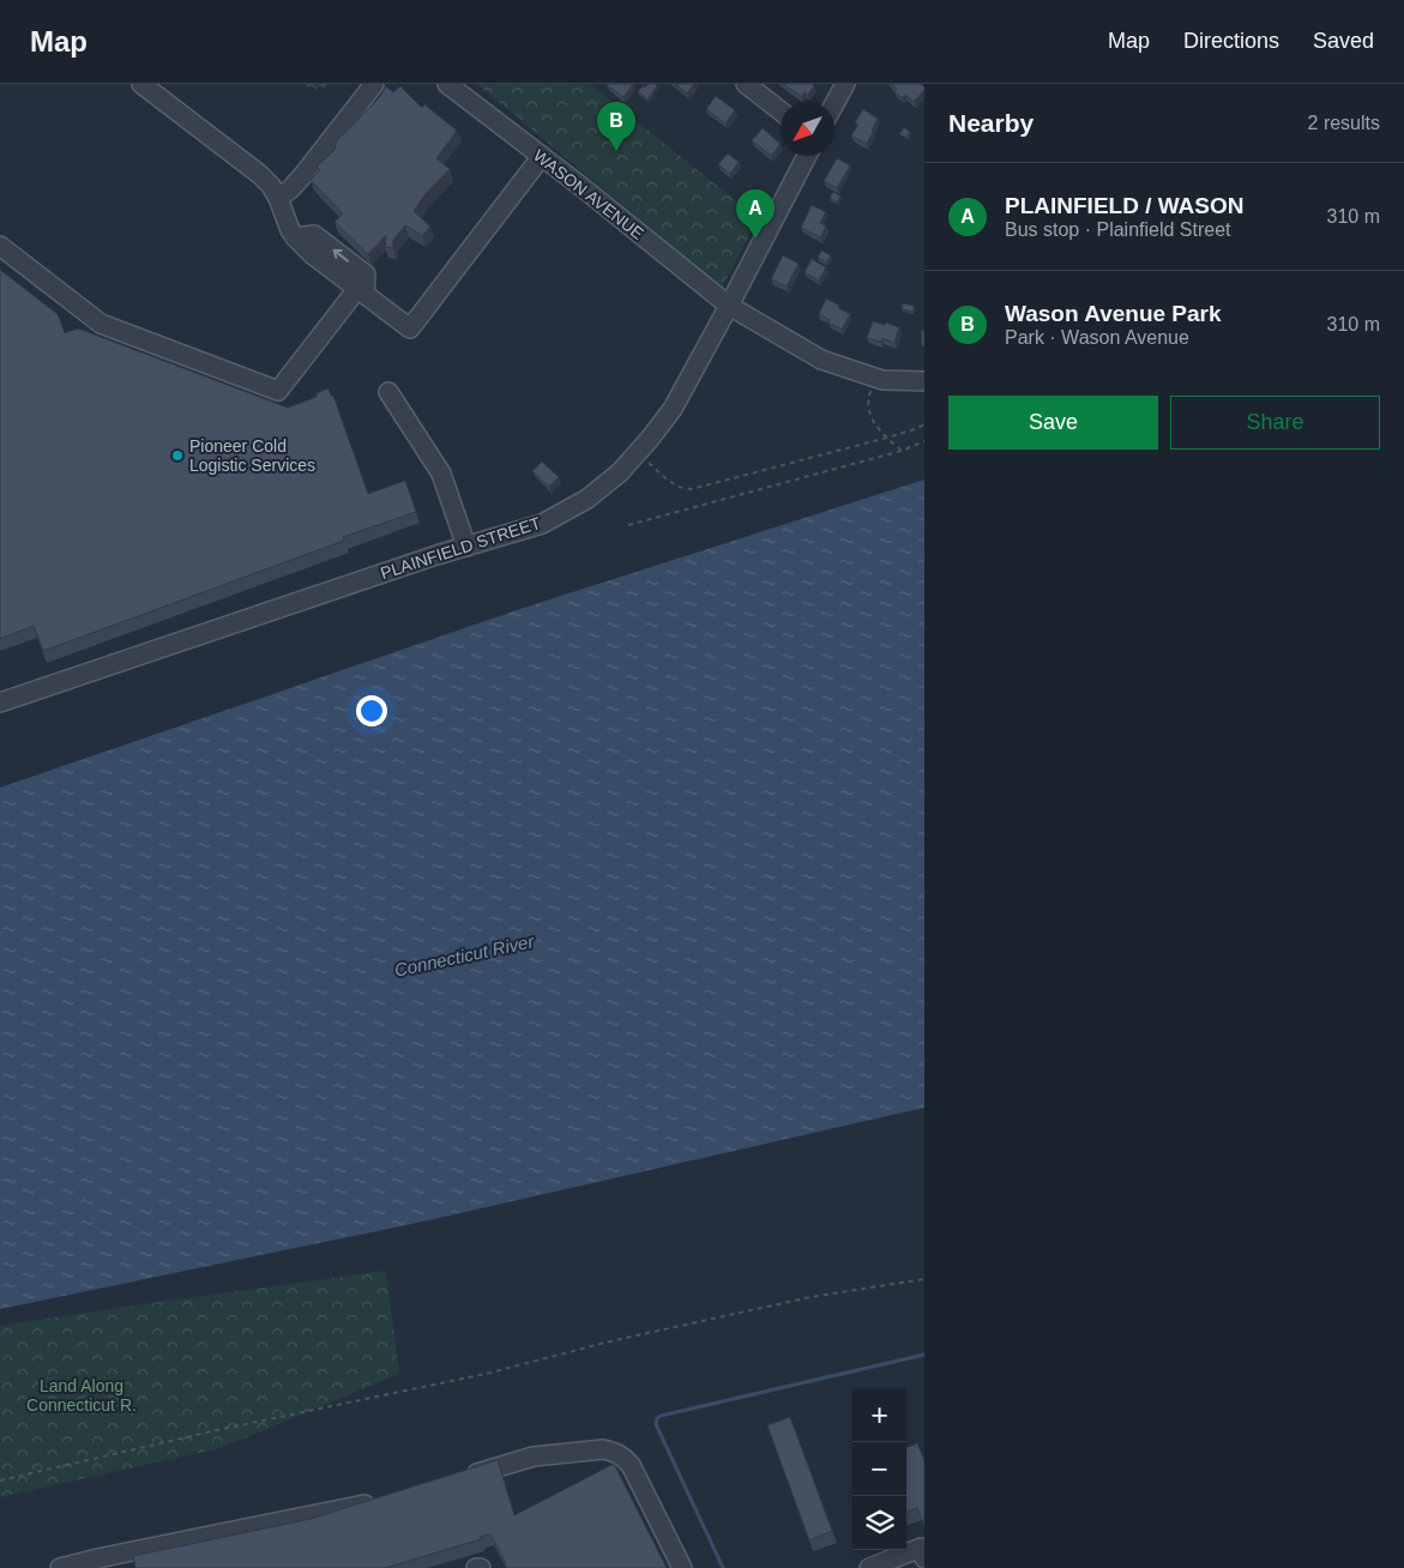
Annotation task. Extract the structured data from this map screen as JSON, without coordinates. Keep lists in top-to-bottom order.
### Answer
{
  "streets": {
    "street": ["WASON AVENUE", "PLAINFIELD STREET"]
  },
  "crossings": [
    ["WASON AVENUE", "PLAINFIELD STREET"]
  ],
  "water": ["Connecticut River"],
  "parks": ["Land Along Connecticut R."],
  "places": ["Pioneer Cold Logistic Services"],
  "north": "bottom left",
  "page": {
    "header": "Map",
    "nav": ["Map", "Directions", "Saved"],
    "heading": ["Nearby", "2 results"],
    "pins": ["B", "A"],
    "list": [
      {
        "mark": "A",
        "name": "PLAINFIELD / WASON",
        "note": "Bus stop · Plainfield Street",
        "value": "310 m"
      },
      {
        "mark": "B",
        "name": "Wason Avenue Park",
        "note": "Park · Wason Avenue",
        "value": "310 m"
      }
    ],
    "buttons": ["Save", "Share"],
    "map_buttons": ["+", "−"]
  }
}
